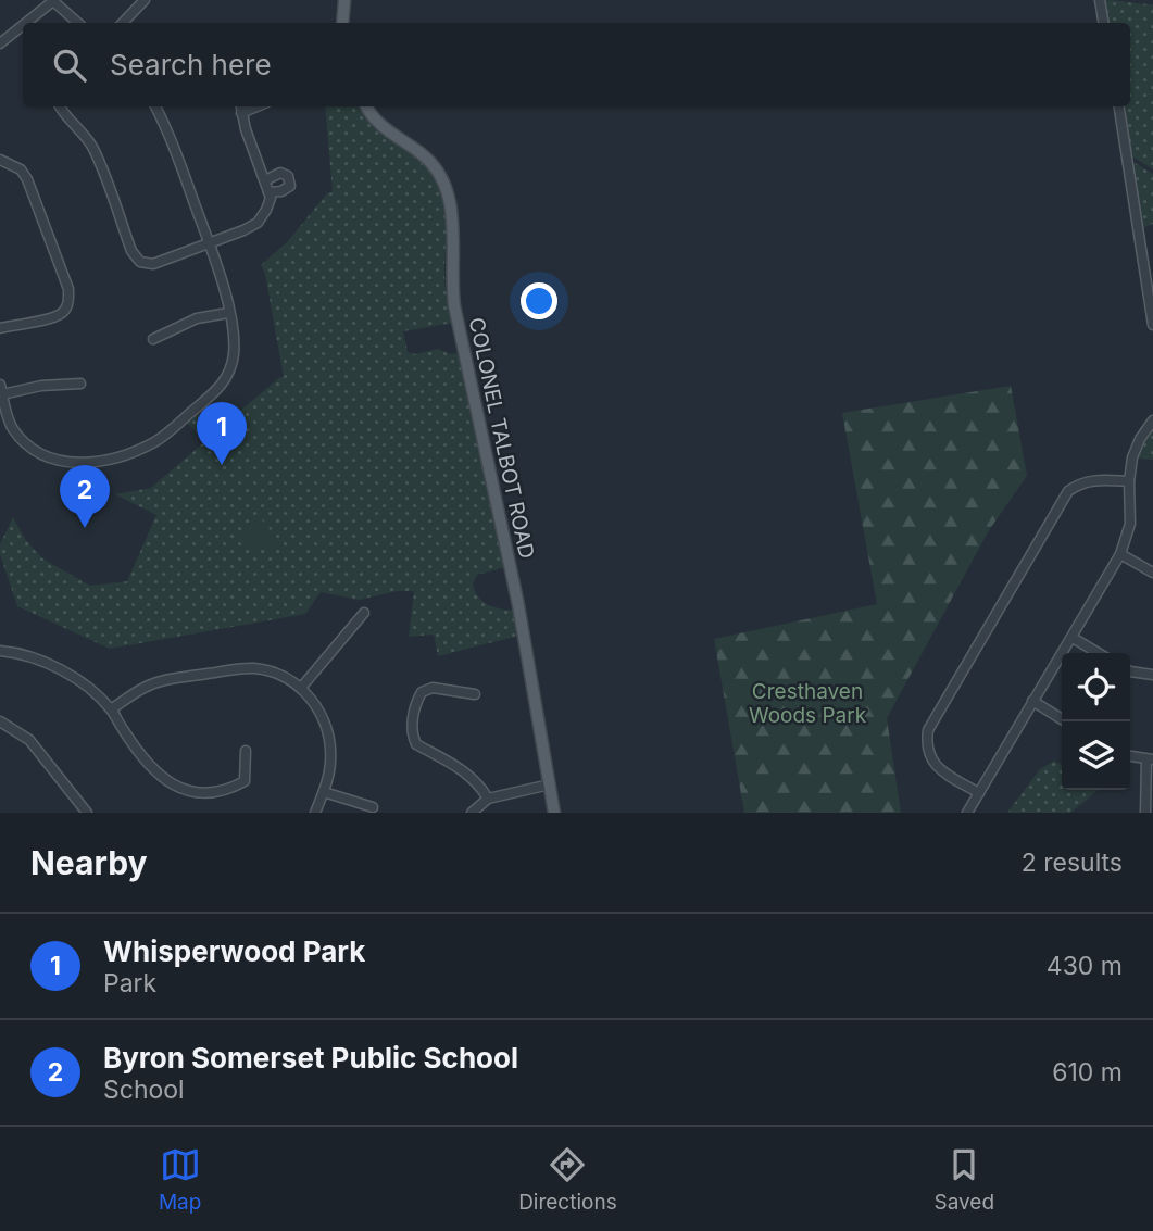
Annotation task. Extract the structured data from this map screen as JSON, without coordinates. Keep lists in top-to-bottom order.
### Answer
{
  "streets": {
    "main road": ["COLONEL TALBOT ROAD"]
  },
  "parks": ["Cresthaven Woods Park"],
  "page": {
    "search": "Search here",
    "pins": ["1", "2"],
    "heading": ["Nearby", "2 results"],
    "list": [
      {
        "mark": "1",
        "name": "Whisperwood Park",
        "note": "Park",
        "value": "430 m"
      },
      {
        "mark": "2",
        "name": "Byron Somerset Public School",
        "note": "School",
        "value": "610 m"
      }
    ],
    "nav": ["Map", "Directions", "Saved"]
  }
}
